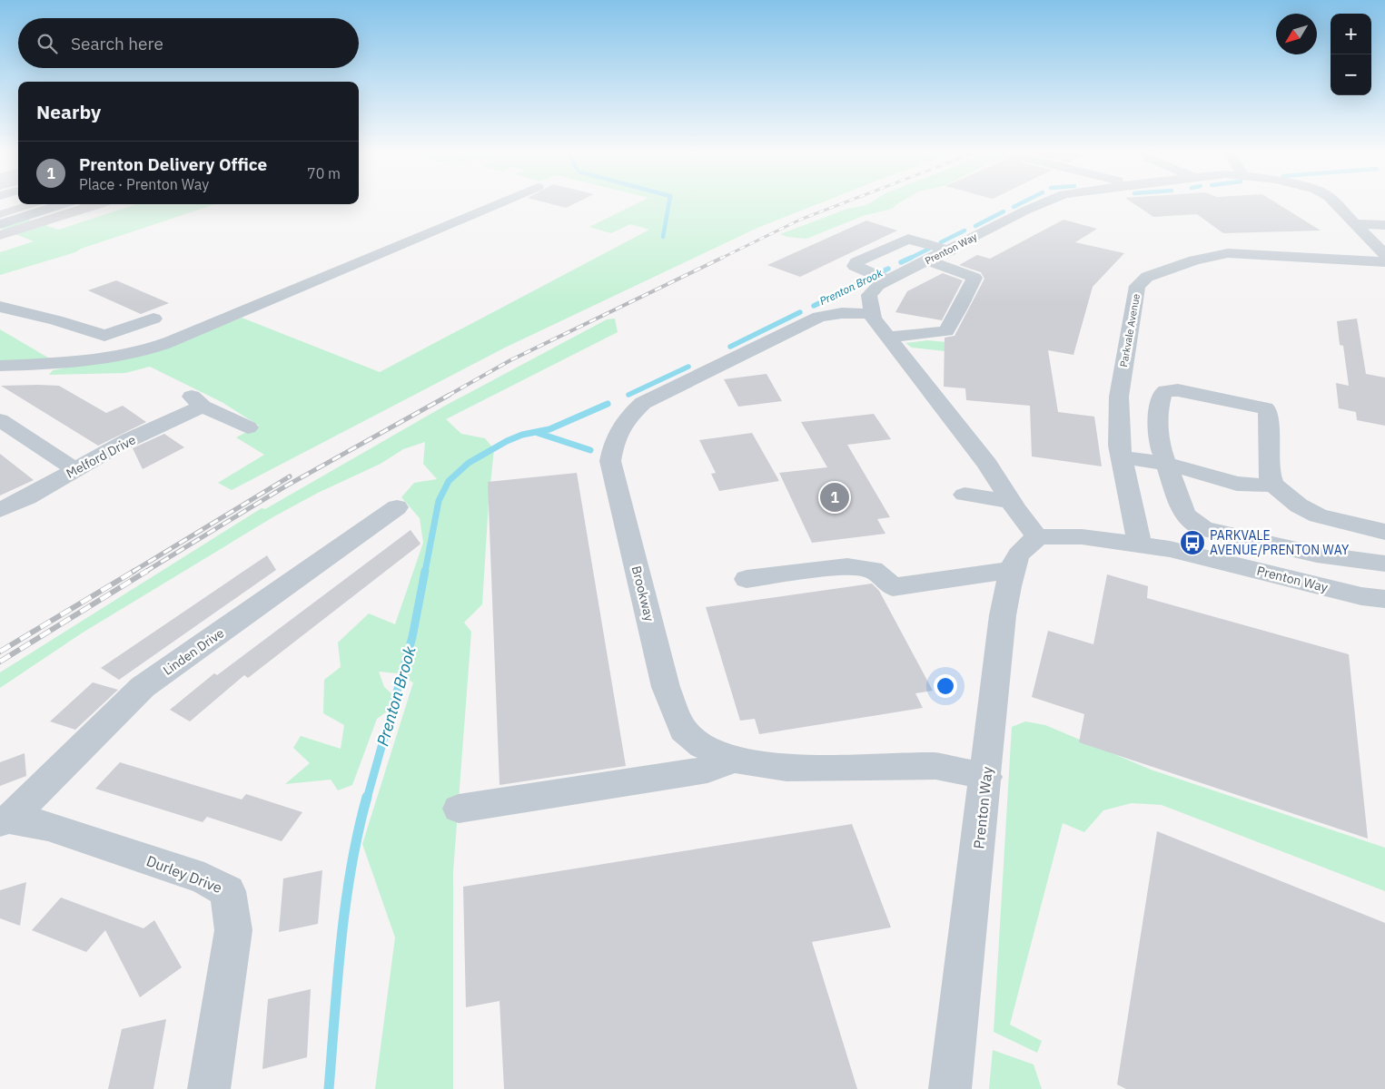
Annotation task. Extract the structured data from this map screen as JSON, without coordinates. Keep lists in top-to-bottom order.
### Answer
{
  "streets": {
    "street": [
      "Prenton Way",
      "Parkvale Avenue",
      "Melford Drive",
      "Brookway",
      "Linden Drive",
      "Durley Drive"
    ]
  },
  "crossings": [
    ["Prenton Way", "Parkvale Avenue"],
    ["Prenton Way", "Brookway"],
    ["Linden Drive", "Durley Drive"]
  ],
  "water": ["Prenton Brook"],
  "places": {
    "bus stop": ["PARKVALE AVENUE/PRENTON WAY"]
  },
  "north": "bottom left",
  "page": {
    "map_buttons": ["+", "−"],
    "search": "Search here",
    "heading": "Nearby",
    "list": [
      {
        "mark": "1",
        "name": "Prenton Delivery Office",
        "note": "Place · Prenton Way",
        "value": "70 m"
      }
    ],
    "pins": "1"
  }
}
